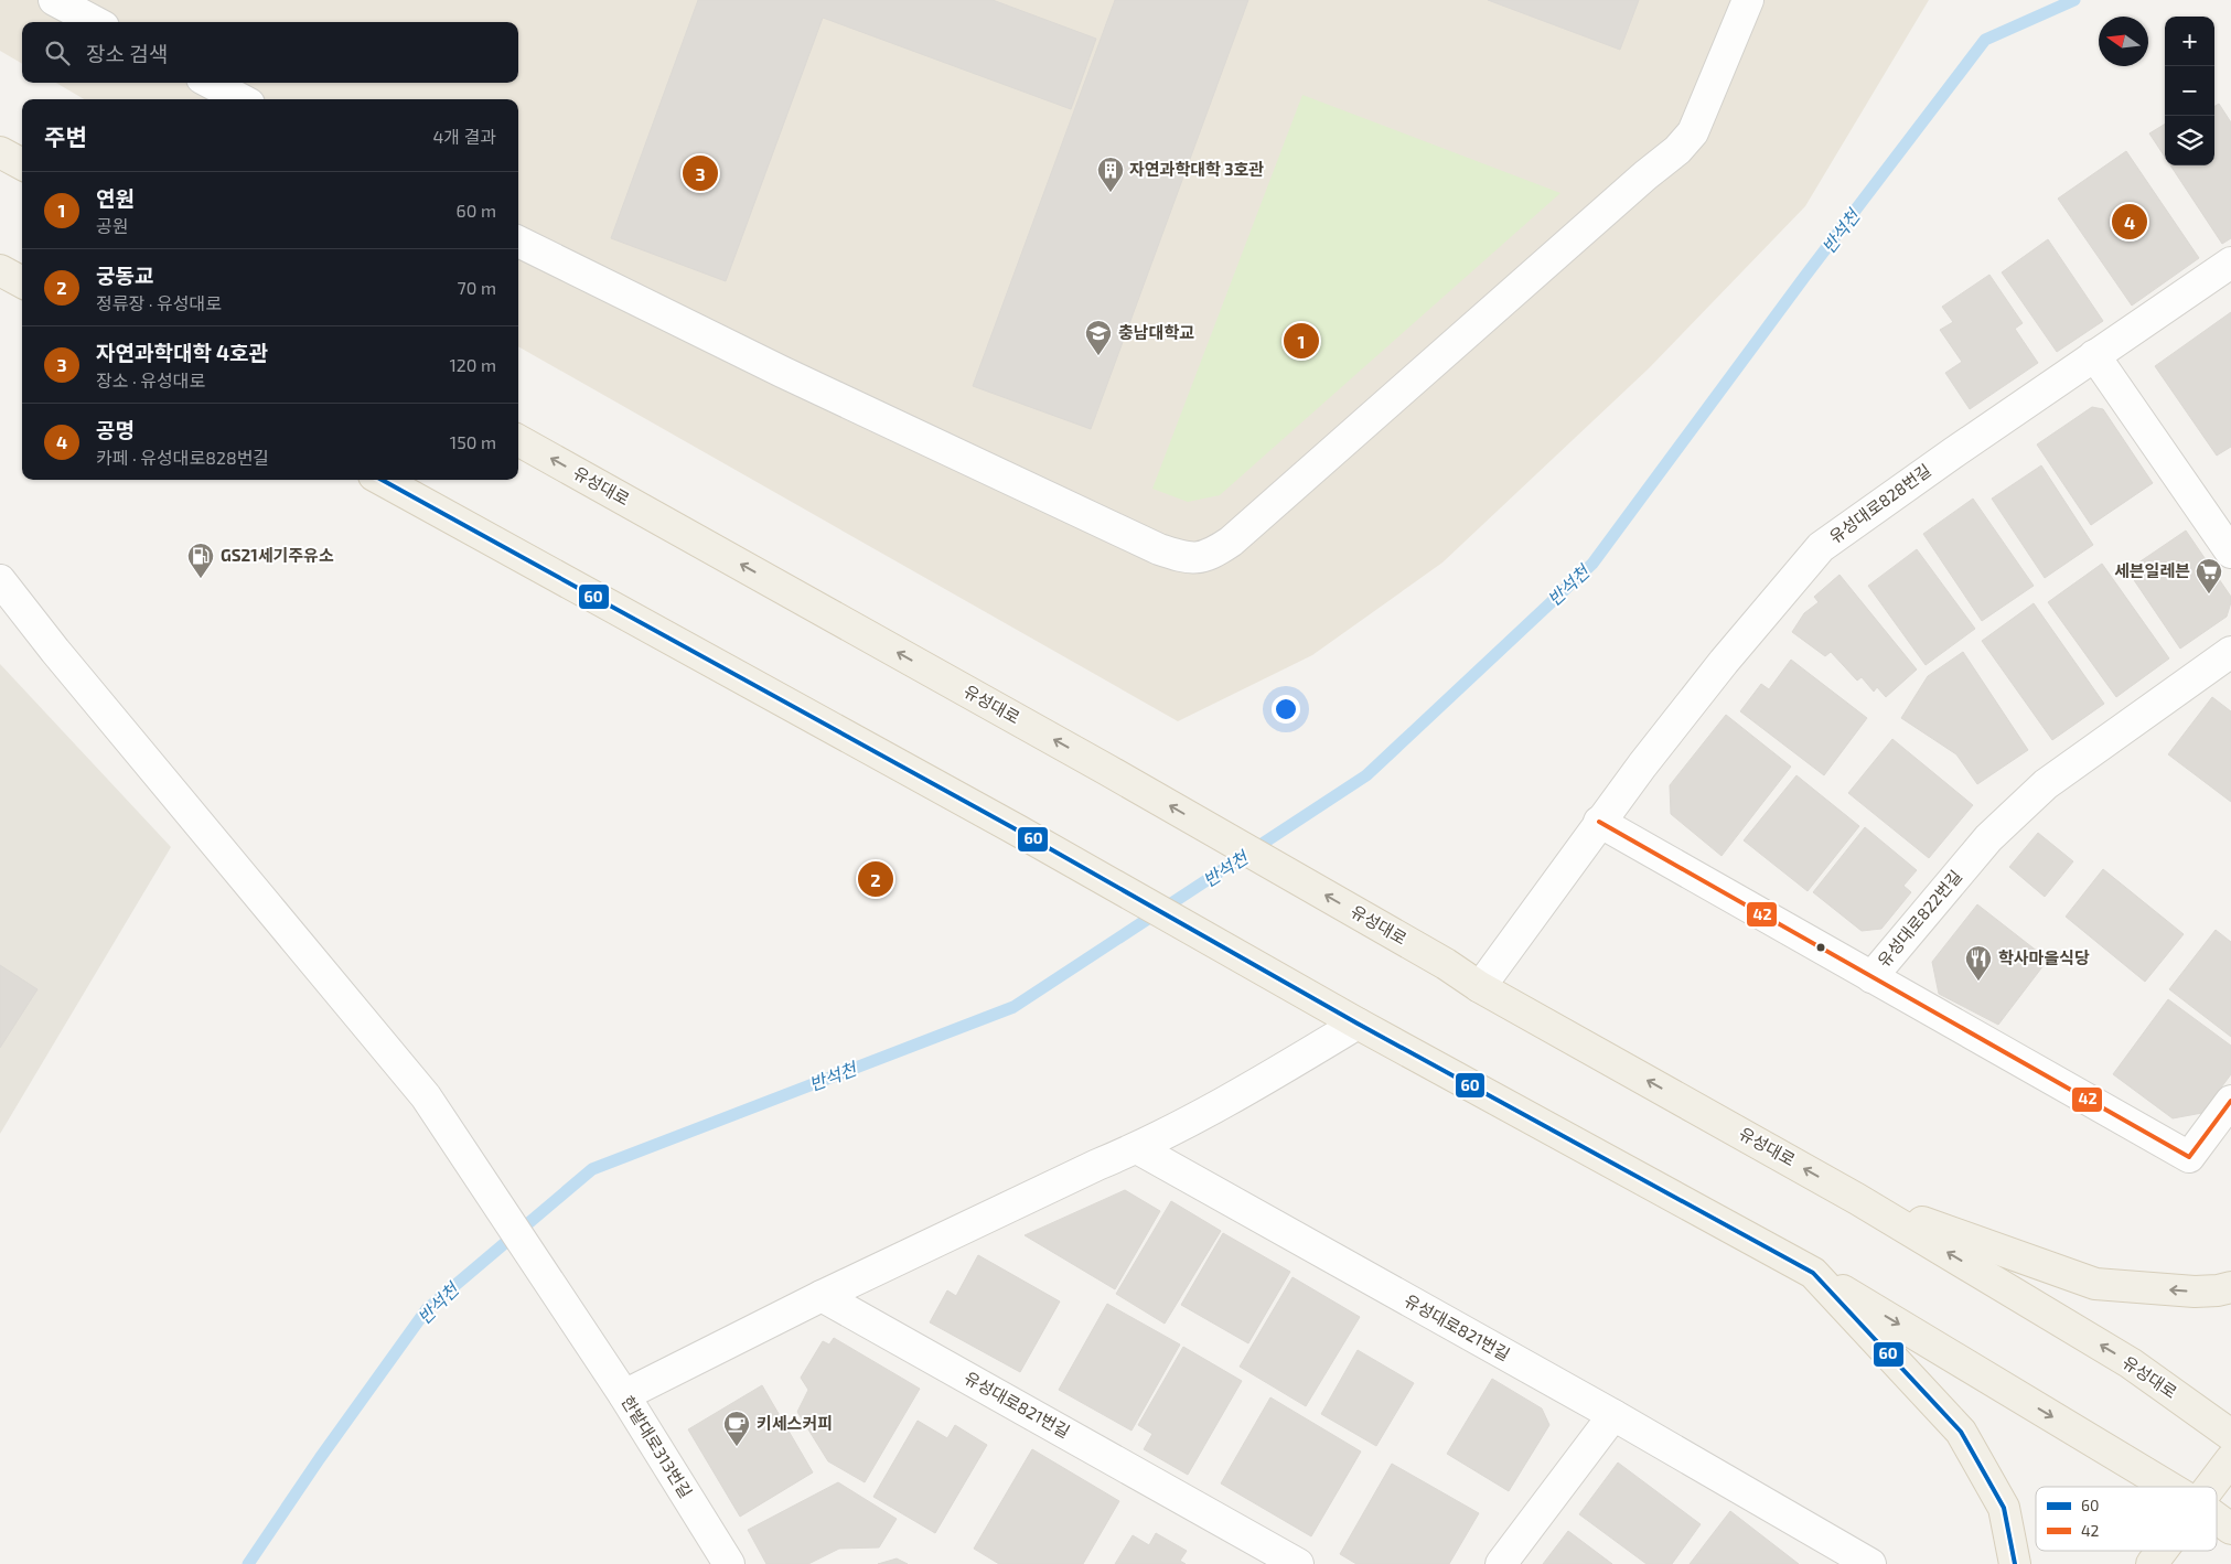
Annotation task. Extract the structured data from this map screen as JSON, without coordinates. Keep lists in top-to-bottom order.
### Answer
{
  "streets": {
    "main road": ["유성대로"],
    "street": [
      "유성대로828번길",
      "유성대로822번길",
      "유성대로821번길",
      "한밭대로313번길"
    ]
  },
  "crossings": [
    ["유성대로", "유성대로828번길"]
  ],
  "water": ["반석천"],
  "places": {
    "building": ["자연과학대학 3호관"],
    "school or university": ["충남대학교"],
    "fuel station": ["GS21세기주유소"],
    "supermarket": ["세븐일레븐"],
    "restaurant": ["학사마을식당"],
    "cafe": ["키세스커피"]
  },
  "lines": ["transit line 60", "transit line 42"],
  "legend": ["60", "42"],
  "north": "left",
  "page": {
    "map_buttons": ["+", "−"],
    "search": "장소 검색",
    "heading": ["주변", "4개 결과"],
    "pins": [
      "3",
      "4",
      "1",
      "2"
    ],
    "list": [
      {
        "mark": "1",
        "name": "연원",
        "note": "공원",
        "value": "60 m"
      },
      {
        "mark": "2",
        "name": "궁동교",
        "note": "정류장 · 유성대로",
        "value": "70 m"
      },
      {
        "mark": "3",
        "name": "자연과학대학 4호관",
        "note": "장소 · 유성대로",
        "value": "120 m"
      },
      {
        "mark": "4",
        "name": "공명",
        "note": "카페 · 유성대로828번길",
        "value": "150 m"
      }
    ]
  }
}
